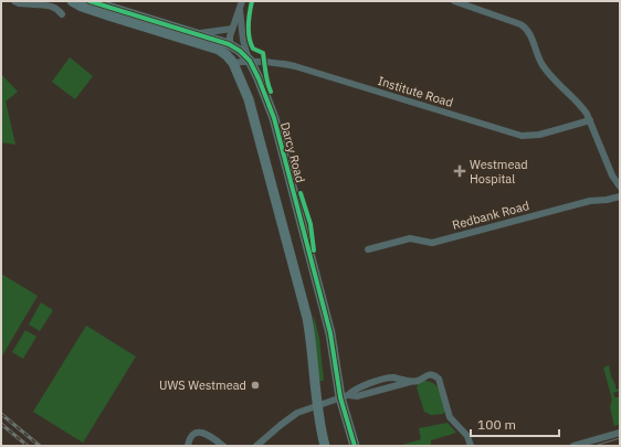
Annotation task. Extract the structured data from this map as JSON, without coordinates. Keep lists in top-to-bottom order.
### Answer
{
  "streets": {
    "street": ["Institute Road", "Darcy Road", "Redbank Road"]
  },
  "crossings": [
    ["Institute Road", "Darcy Road"]
  ],
  "places": {
    "health": ["Westmead Hospital"],
    "other": ["UWS Westmead"]
  },
  "scale_bar": "100 m"
}
